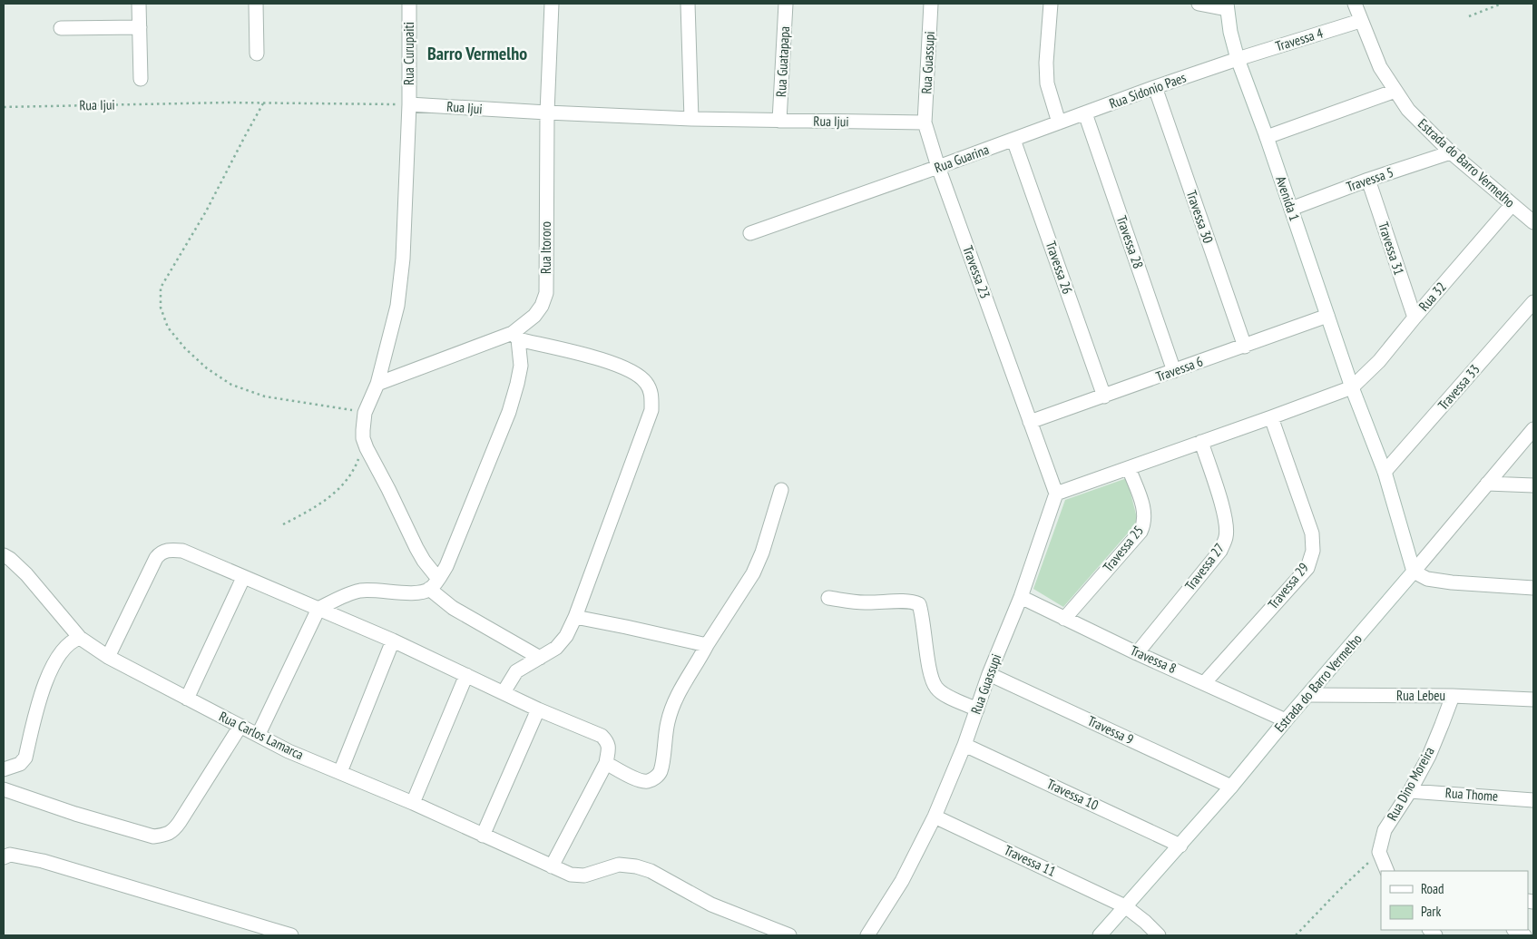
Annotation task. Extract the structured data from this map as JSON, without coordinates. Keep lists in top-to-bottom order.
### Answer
{
  "streets": {
    "street": [
      "Travessa 4",
      "Rua Curupaiti",
      "Rua Guatapapa",
      "Rua Guassupi",
      "Rua Sidonio Paes",
      "Rua Ijui",
      "Rua Guarina",
      "Estrada do Barro Vermelho",
      "Travessa 5",
      "Avenida 1",
      "Travessa 30",
      "Travessa 28",
      "Rua Itororo",
      "Travessa 31",
      "Travessa 26",
      "Travessa 23",
      "Rua 32",
      "Travessa 6",
      "Travessa 33",
      "Travessa 25",
      "Travessa 27",
      "Travessa 29",
      "Travessa 8",
      "Rua Lebeu",
      "Travessa 9",
      "Rua Carlos Lamarca",
      "Rua Dino Moreira",
      "Travessa 10",
      "Rua Thome",
      "Travessa 11"
    ]
  },
  "crossings": [
    ["Travessa 4", "Rua Sidonio Paes"],
    ["Travessa 4", "Estrada do Barro Vermelho"],
    ["Travessa 4", "Avenida 1"],
    ["Rua Curupaiti", "Rua Ijui"],
    ["Rua Curupaiti", "Rua Itororo"],
    ["Rua Guatapapa", "Rua Ijui"],
    ["Rua Guassupi", "Rua Ijui"],
    ["Rua Guassupi", "Travessa 23"],
    ["Rua Guassupi", "Travessa 8"],
    ["Rua Guassupi", "Travessa 9"],
    ["Rua Guassupi", "Travessa 10"],
    ["Rua Guassupi", "Travessa 11"],
    ["Rua Sidonio Paes", "Rua Guarina"],
    ["Rua Sidonio Paes", "Avenida 1"],
    ["Rua Sidonio Paes", "Travessa 30"],
    ["Rua Sidonio Paes", "Travessa 28"],
    ["Rua Ijui", "Rua Itororo"],
    ["Rua Ijui", "Travessa 23"],
    ["Rua Guarina", "Travessa 26"],
    ["Rua Guarina", "Travessa 23"],
    ["Estrada do Barro Vermelho", "Travessa 5"],
    ["Estrada do Barro Vermelho", "Avenida 1"],
    ["Estrada do Barro Vermelho", "Rua 32"],
    ["Estrada do Barro Vermelho", "Travessa 8"],
    ["Estrada do Barro Vermelho", "Rua Lebeu"],
    ["Estrada do Barro Vermelho", "Travessa 9"],
    ["Estrada do Barro Vermelho", "Travessa 10"],
    ["Estrada do Barro Vermelho", "Travessa 11"],
    ["Travessa 5", "Avenida 1"],
    ["Travessa 5", "Travessa 31"],
    ["Avenida 1", "Rua 32"],
    ["Avenida 1", "Travessa 6"],
    ["Avenida 1", "Travessa 33"],
    ["Travessa 30", "Travessa 6"],
    ["Travessa 28", "Travessa 6"],
    ["Travessa 31", "Rua 32"],
    ["Travessa 26", "Travessa 6"],
    ["Travessa 23", "Travessa 6"],
    ["Travessa 25", "Travessa 8"],
    ["Travessa 27", "Travessa 8"],
    ["Travessa 29", "Travessa 8"],
    ["Rua Lebeu", "Rua Dino Moreira"],
    ["Rua Dino Moreira", "Rua Thome"]
  ],
  "districts": ["Barro Vermelho"],
  "legend": ["Road", "Park"]
}
